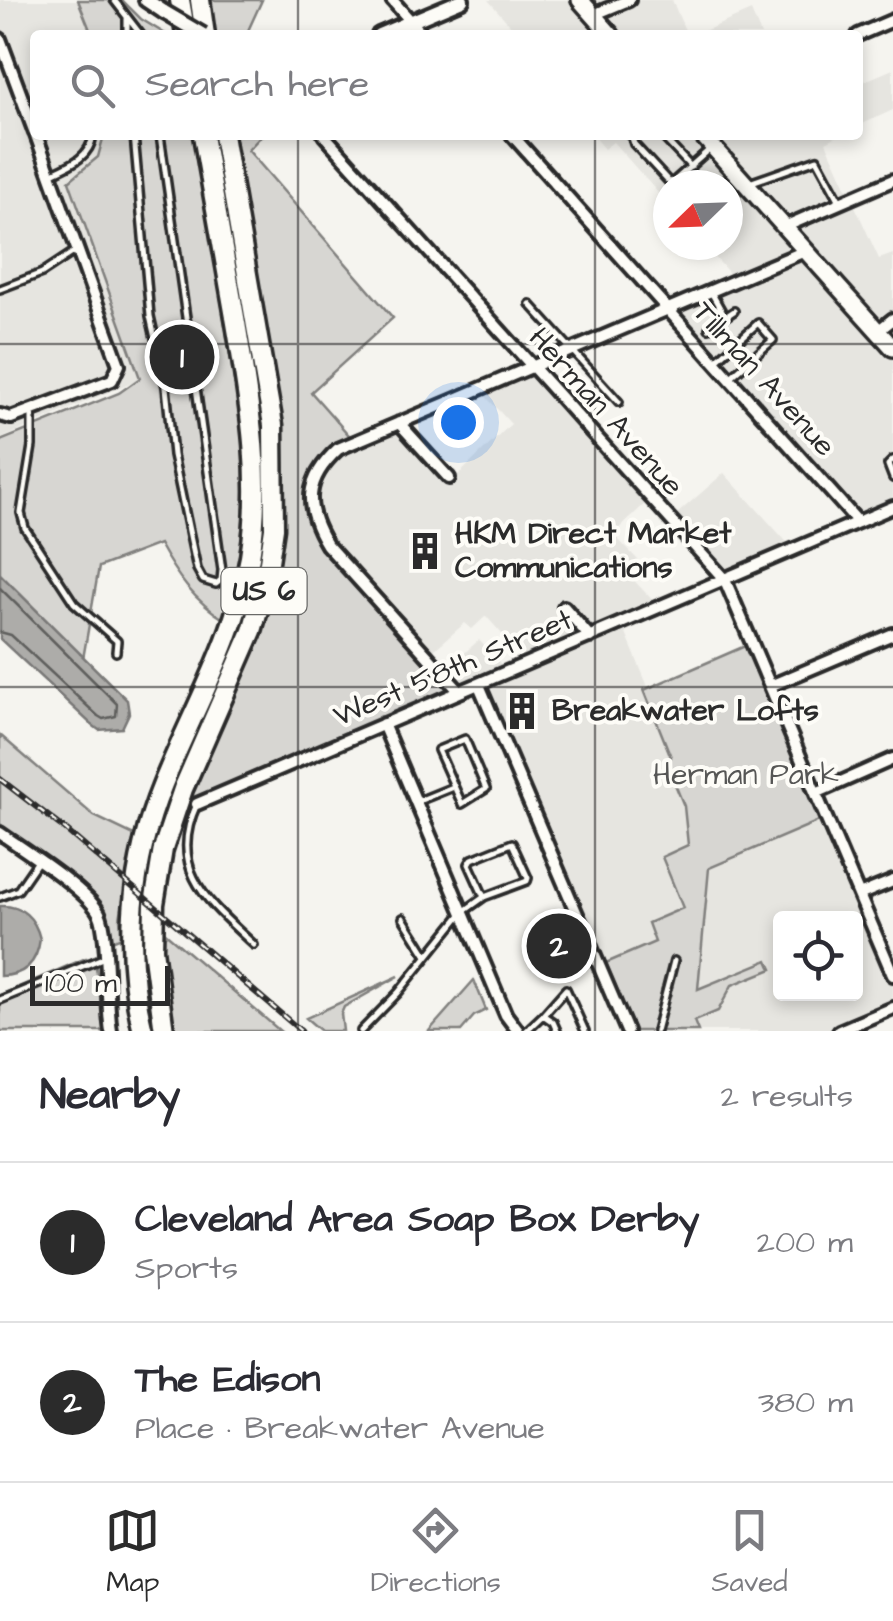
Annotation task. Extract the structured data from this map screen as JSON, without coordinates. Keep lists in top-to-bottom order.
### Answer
{
  "streets": {
    "highway": ["US 6"],
    "street": ["Tillman Avenue", "Herman Avenue", "West 58th Street"]
  },
  "crossings": [
    ["Tillman Avenue", "West 58th Street"],
    ["Herman Avenue", "West 58th Street"]
  ],
  "parks": ["Herman Park"],
  "places": {
    "building": ["HKM Direct Market Communications", "Breakwater Lofts"]
  },
  "scale_bar": "100 m",
  "north": "bottom left",
  "page": {
    "search": "Search here",
    "pins": ["1", "2"],
    "scale": "100 m",
    "heading": ["Nearby", "2 results"],
    "list": [
      {
        "mark": "1",
        "name": "Cleveland Area Soap Box Derby",
        "note": "Sports",
        "value": "200 m"
      },
      {
        "mark": "2",
        "name": "The Edison",
        "note": "Place · Breakwater Avenue",
        "value": "380 m"
      }
    ],
    "nav": ["Map", "Directions", "Saved"]
  }
}
